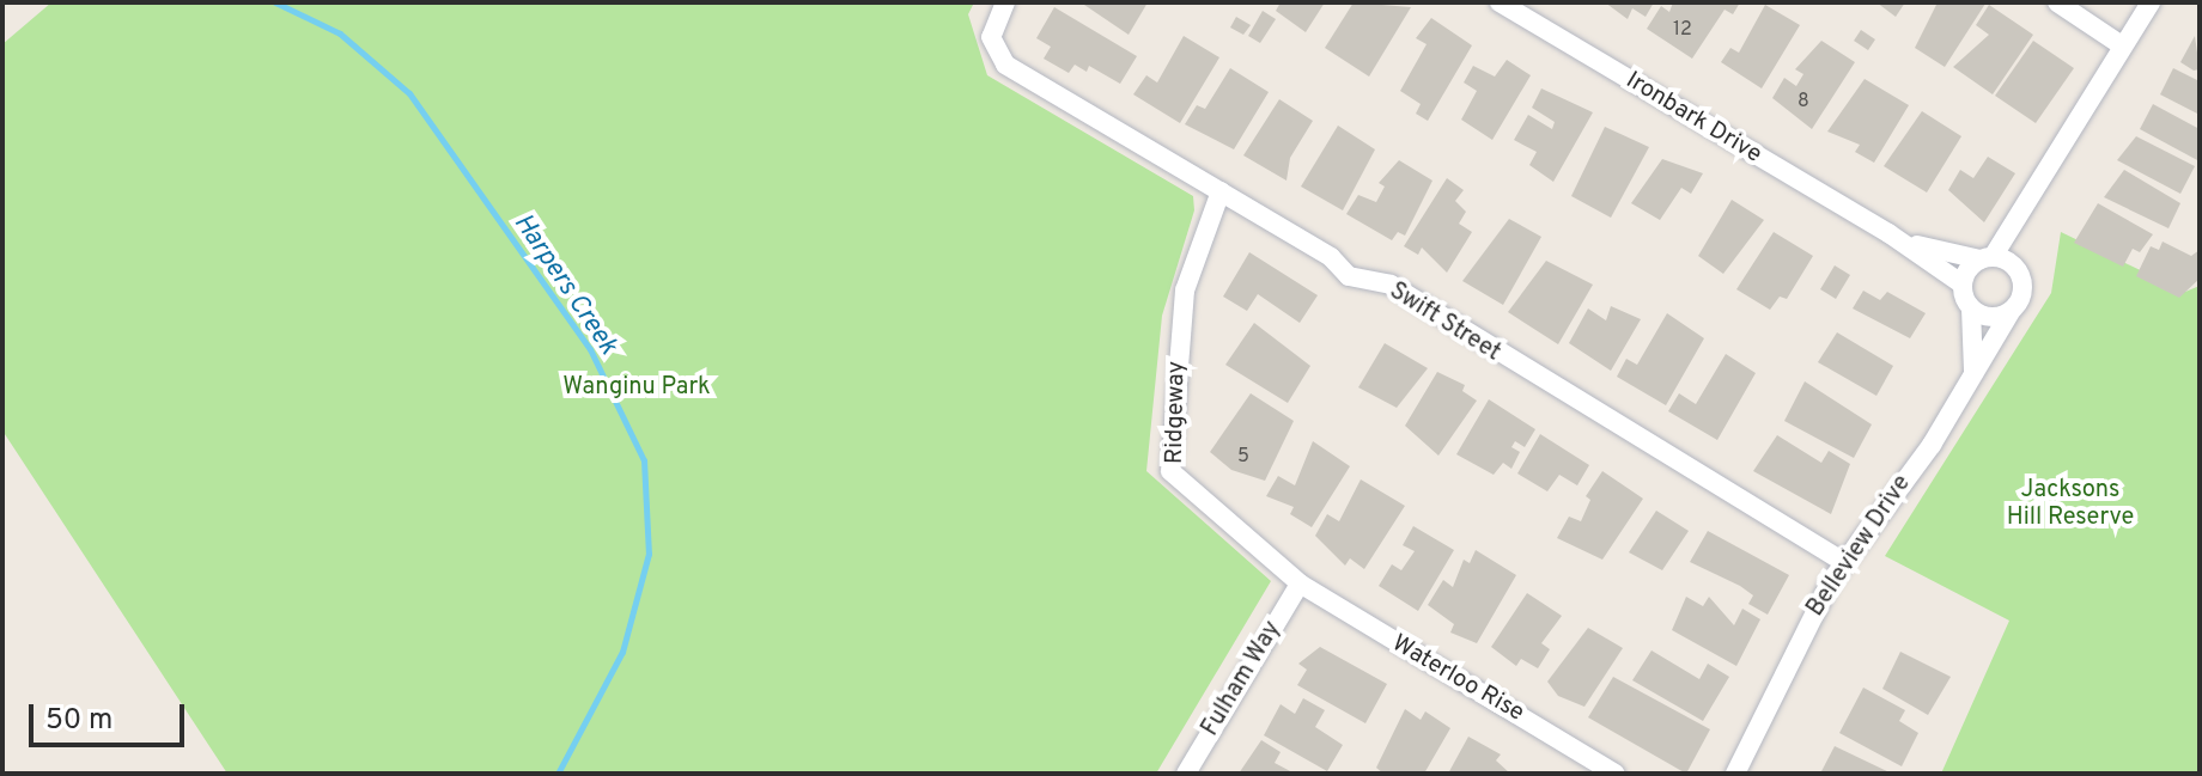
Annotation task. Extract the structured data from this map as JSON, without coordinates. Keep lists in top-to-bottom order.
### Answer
{
  "streets": {
    "street": [
      "Ironbark Drive",
      "Swift Street",
      "Ridgeway",
      "Belleview Drive",
      "Fulham Way",
      "Waterloo Rise"
    ]
  },
  "crossings": [
    ["Ironbark Drive", "Belleview Drive"],
    ["Swift Street", "Ridgeway"],
    ["Swift Street", "Belleview Drive"],
    ["Ridgeway", "Fulham Way"],
    ["Ridgeway", "Waterloo Rise"],
    ["Fulham Way", "Waterloo Rise"]
  ],
  "water": ["Harpers Creek"],
  "parks": ["Wanginu Park", "Jacksons Hill Reserve"],
  "house_numbers": ["12", "8", "5"],
  "scale_bar": "50 m"
}
